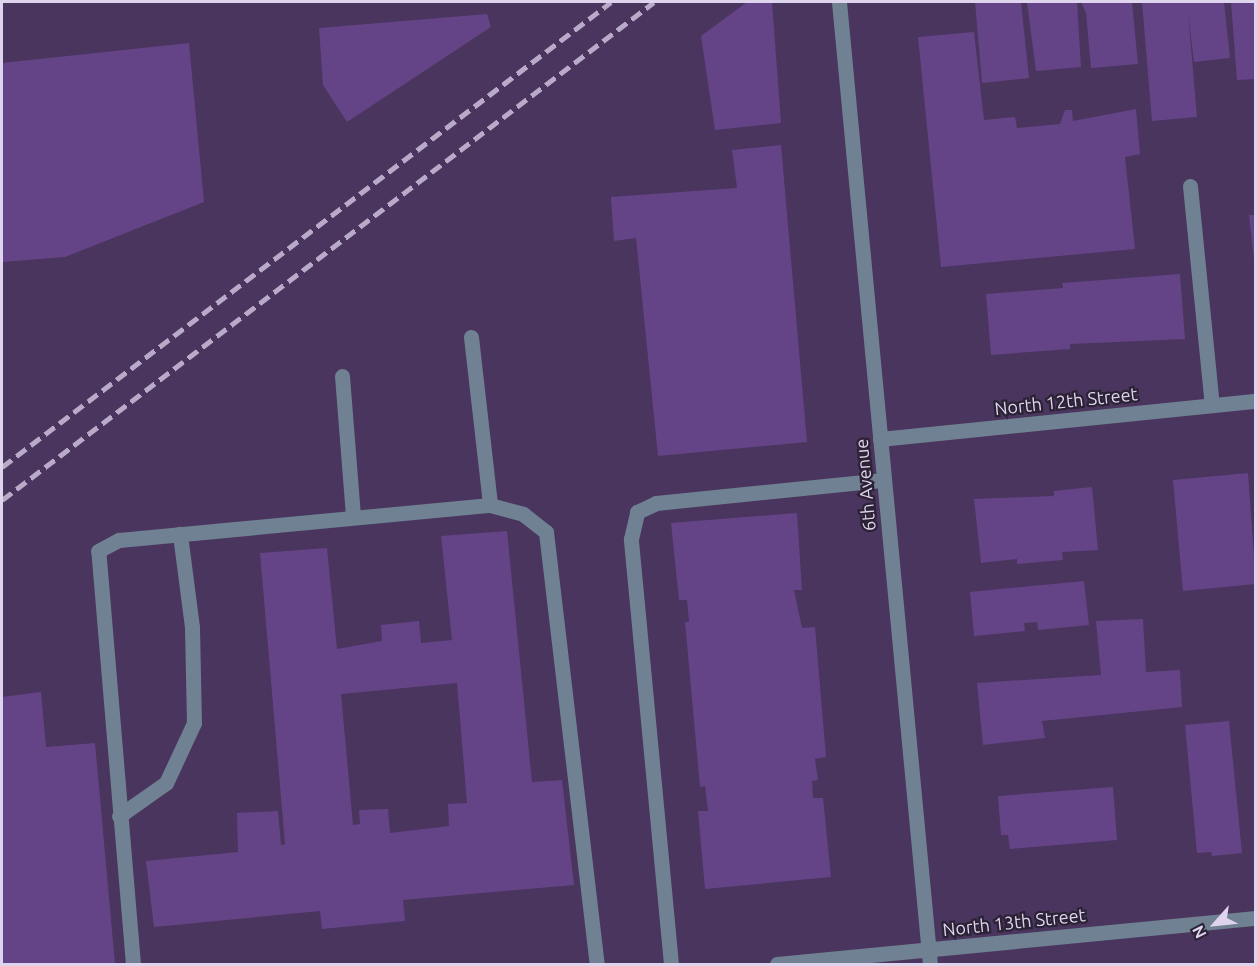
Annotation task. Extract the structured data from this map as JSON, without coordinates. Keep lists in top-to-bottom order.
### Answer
{
  "streets": {
    "street": ["North 12th Street", "6th Avenue", "North 13th Street"]
  },
  "crossings": [
    ["North 12th Street", "6th Avenue"],
    ["6th Avenue", "North 13th Street"]
  ],
  "north": "bottom left"
}
